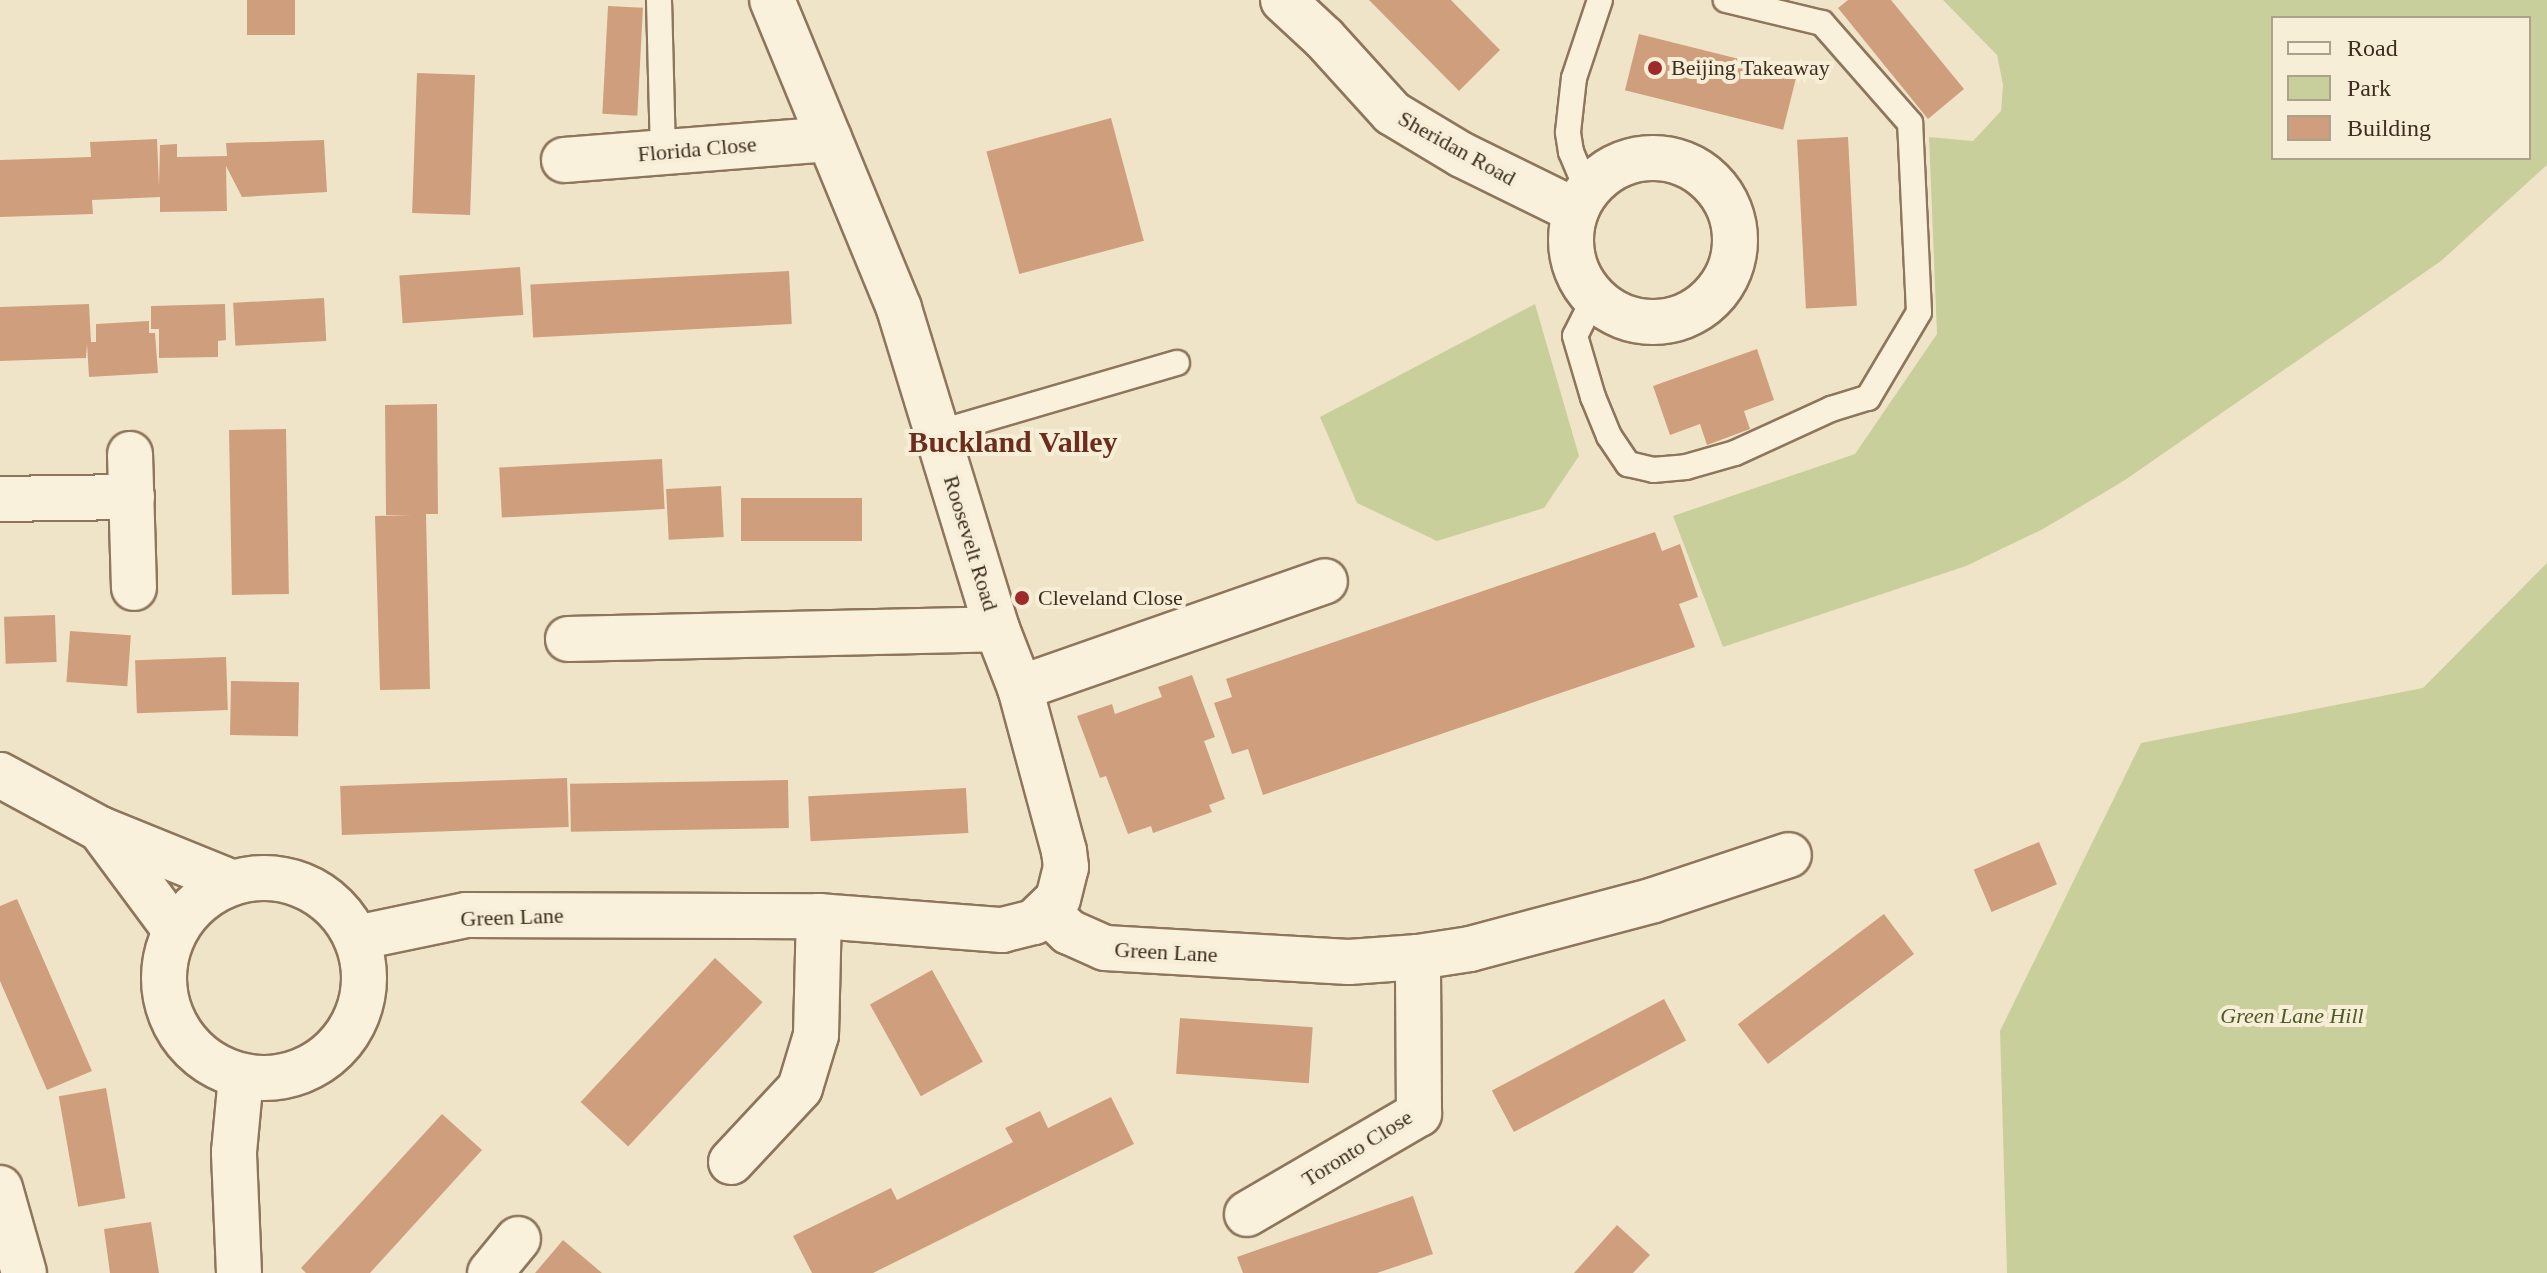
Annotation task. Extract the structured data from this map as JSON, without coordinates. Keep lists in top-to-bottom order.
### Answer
{
  "streets": {
    "street": [
      "Sheridan Road",
      "Florida Close",
      "Roosevelt Road",
      "Green Lane",
      "Toronto Close"
    ]
  },
  "crossings": [
    ["Florida Close", "Roosevelt Road"],
    ["Roosevelt Road", "Green Lane"],
    ["Green Lane", "Toronto Close"]
  ],
  "districts": ["Buckland Valley"],
  "parks": ["Green Lane Hill"],
  "places": ["Beijing Takeaway", "Cleveland Close"],
  "legend": ["Road", "Park", "Building"]
}
